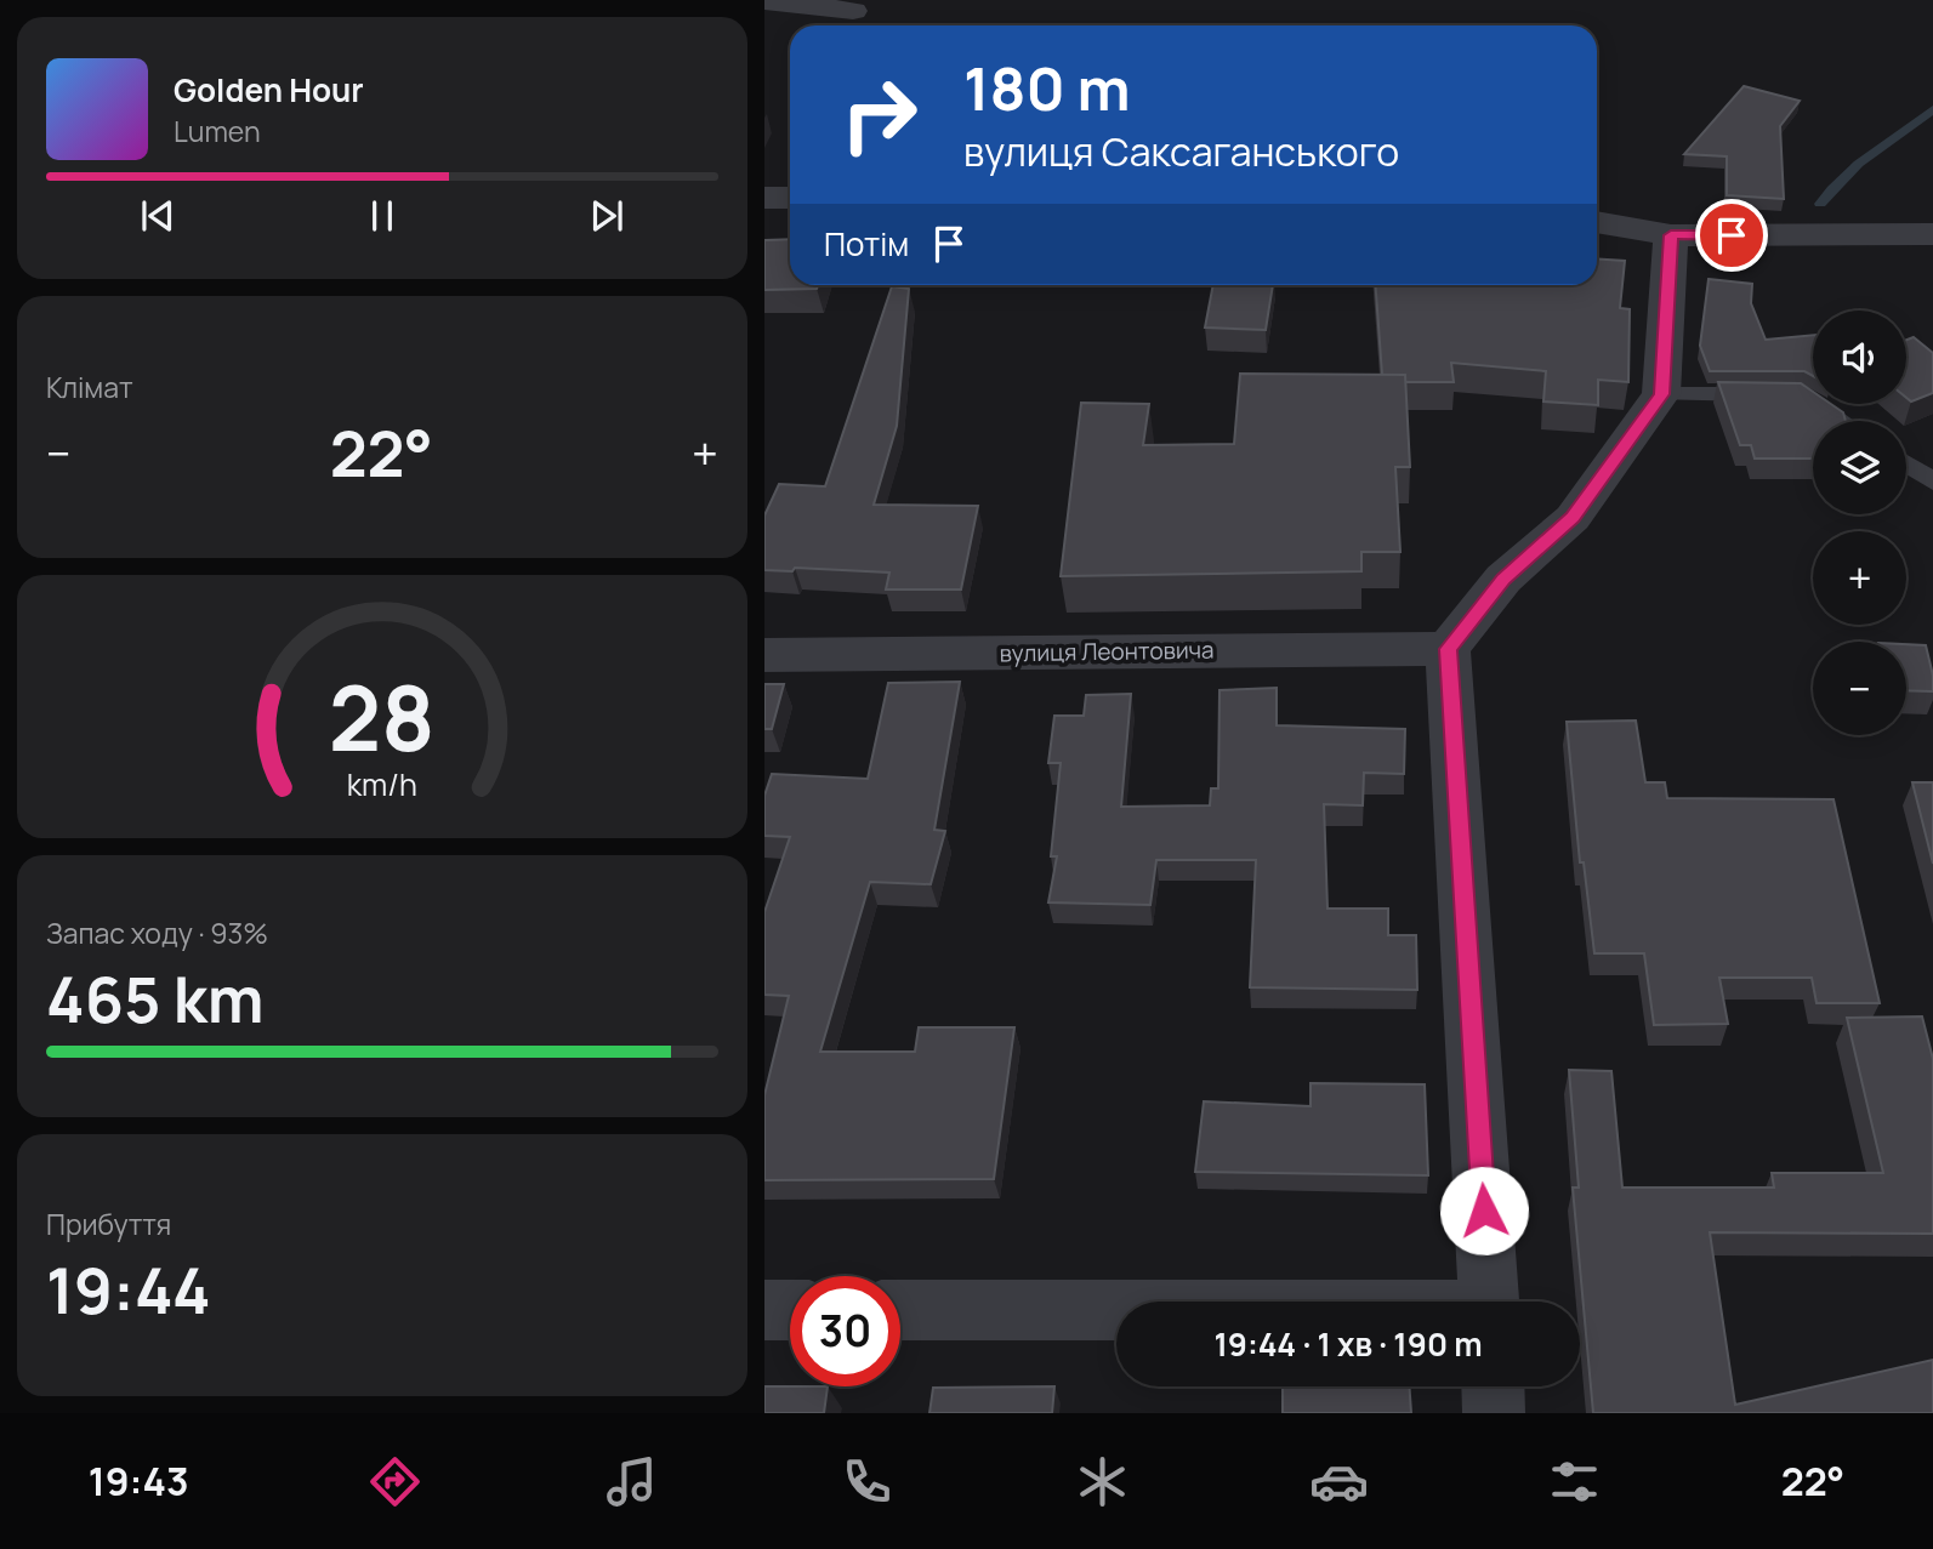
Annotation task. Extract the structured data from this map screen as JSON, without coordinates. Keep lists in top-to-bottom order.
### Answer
{
  "streets": {
    "street": ["вулиця Леонтовича"]
  },
  "page": {
    "turn": ["180 m", "вулиця Саксаганського"],
    "song": ["Golden Hour", "Lumen"],
    "then": "Потім",
    "tile": [
      "Клімат",
      ["Запас ходу · 93%", "465 km"],
      ["Прибуття", "19:44"]
    ],
    "map_buttons": ["+", "−"],
    "heat": ["−", "22°", "+"],
    "limit": "30",
    "trip": "19:44 · 1 хв · 190 m",
    "tabs": ["19:43", "22°"],
    "gauge": ["28", "km/h"]
  }
}
